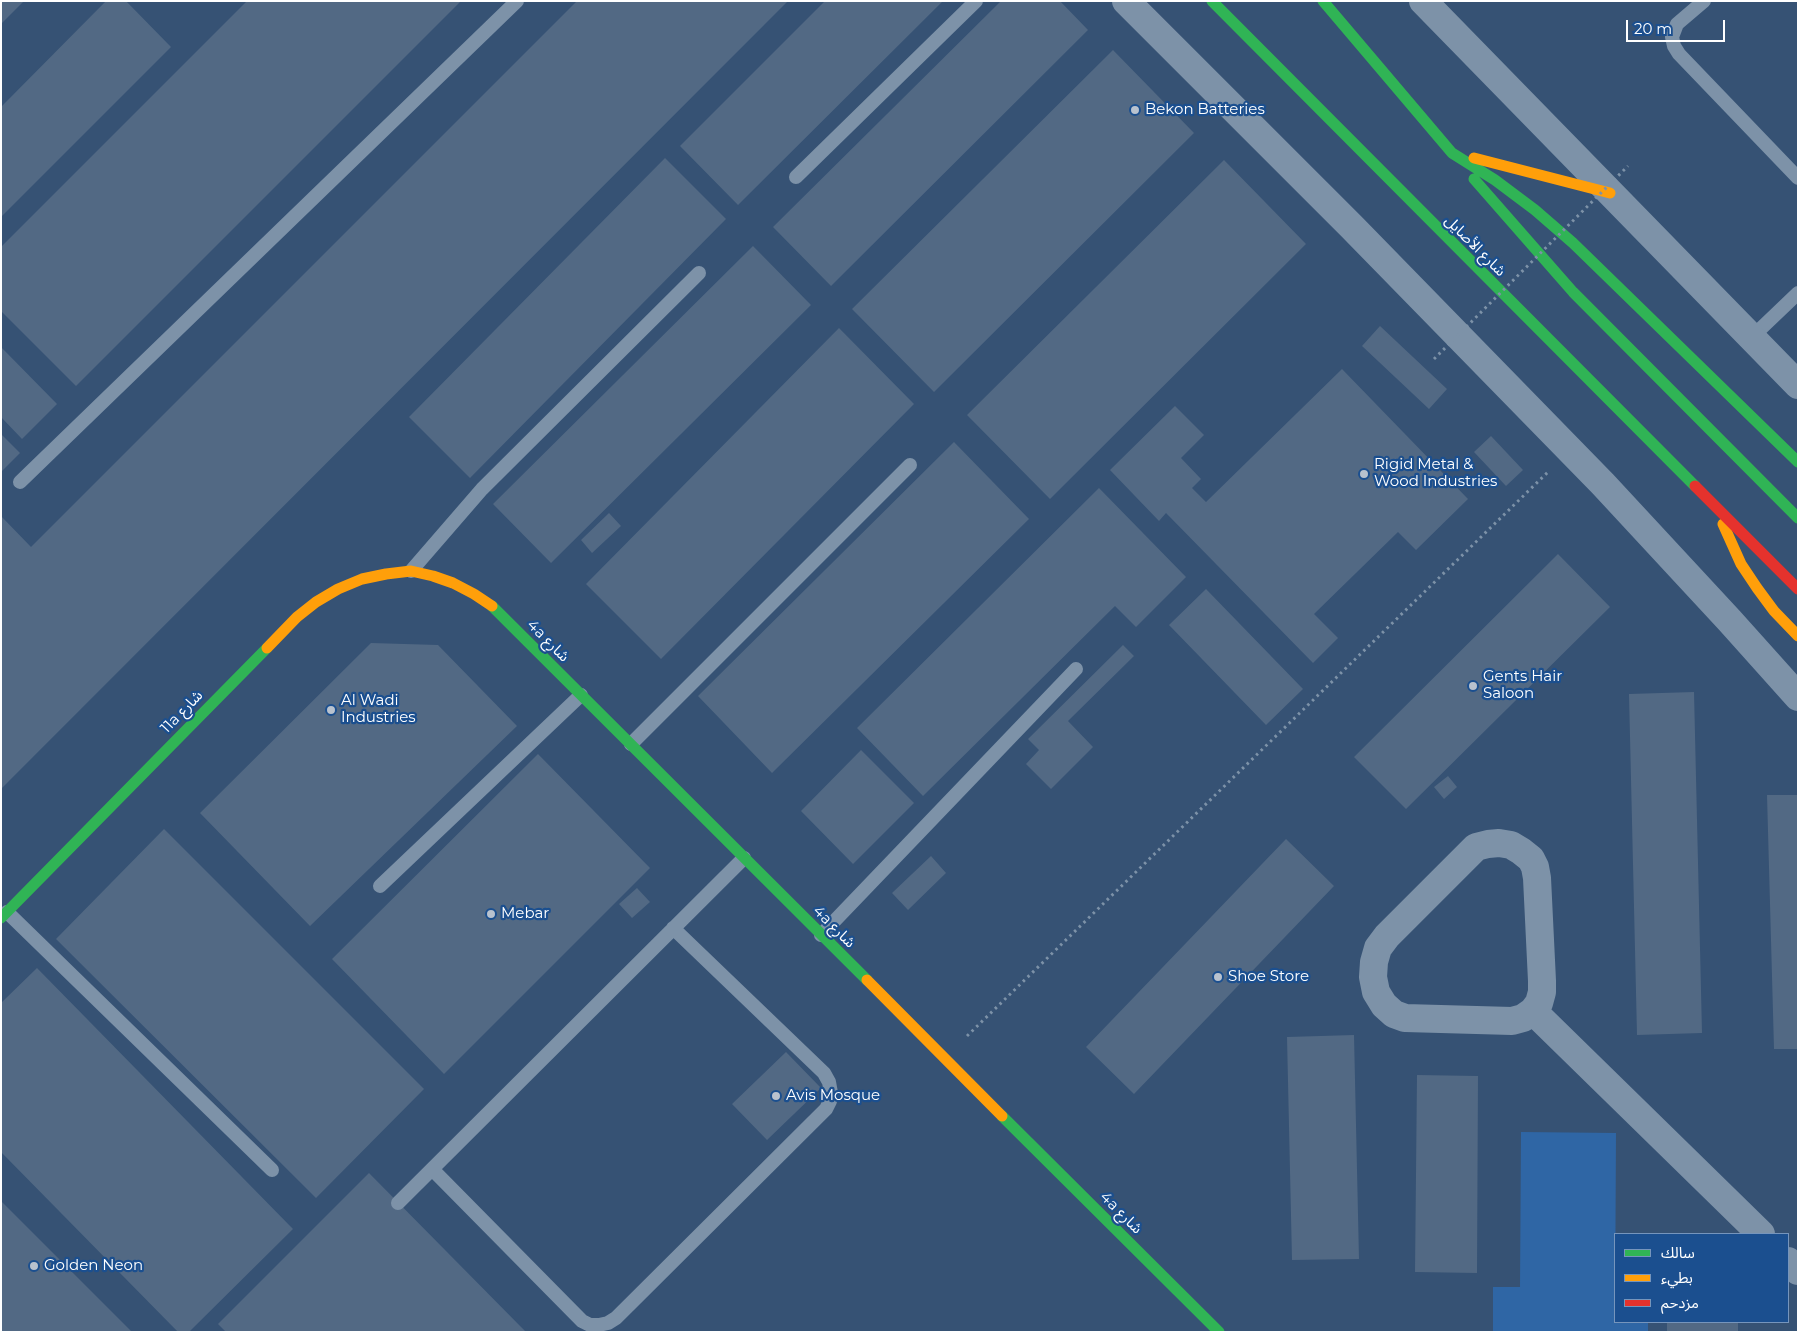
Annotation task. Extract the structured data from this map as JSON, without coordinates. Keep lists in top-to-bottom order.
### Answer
{
  "streets": {
    "street": ["شارع الأصايل", "4a شارع", "11a شارع"]
  },
  "crossings": [
    ["4a شارع", "11a شارع"]
  ],
  "places": [
    "Bekon Batteries",
    "Rigid Metal & Wood Industries",
    "Gents Hair Saloon",
    "Al Wadi Industries",
    "Mebar",
    "Shoe Store",
    "Avis Mosque",
    "Golden Neon"
  ],
  "legend": ["سالك", "بطيء", "مزدحم"],
  "scale_bar": "20 m"
}
